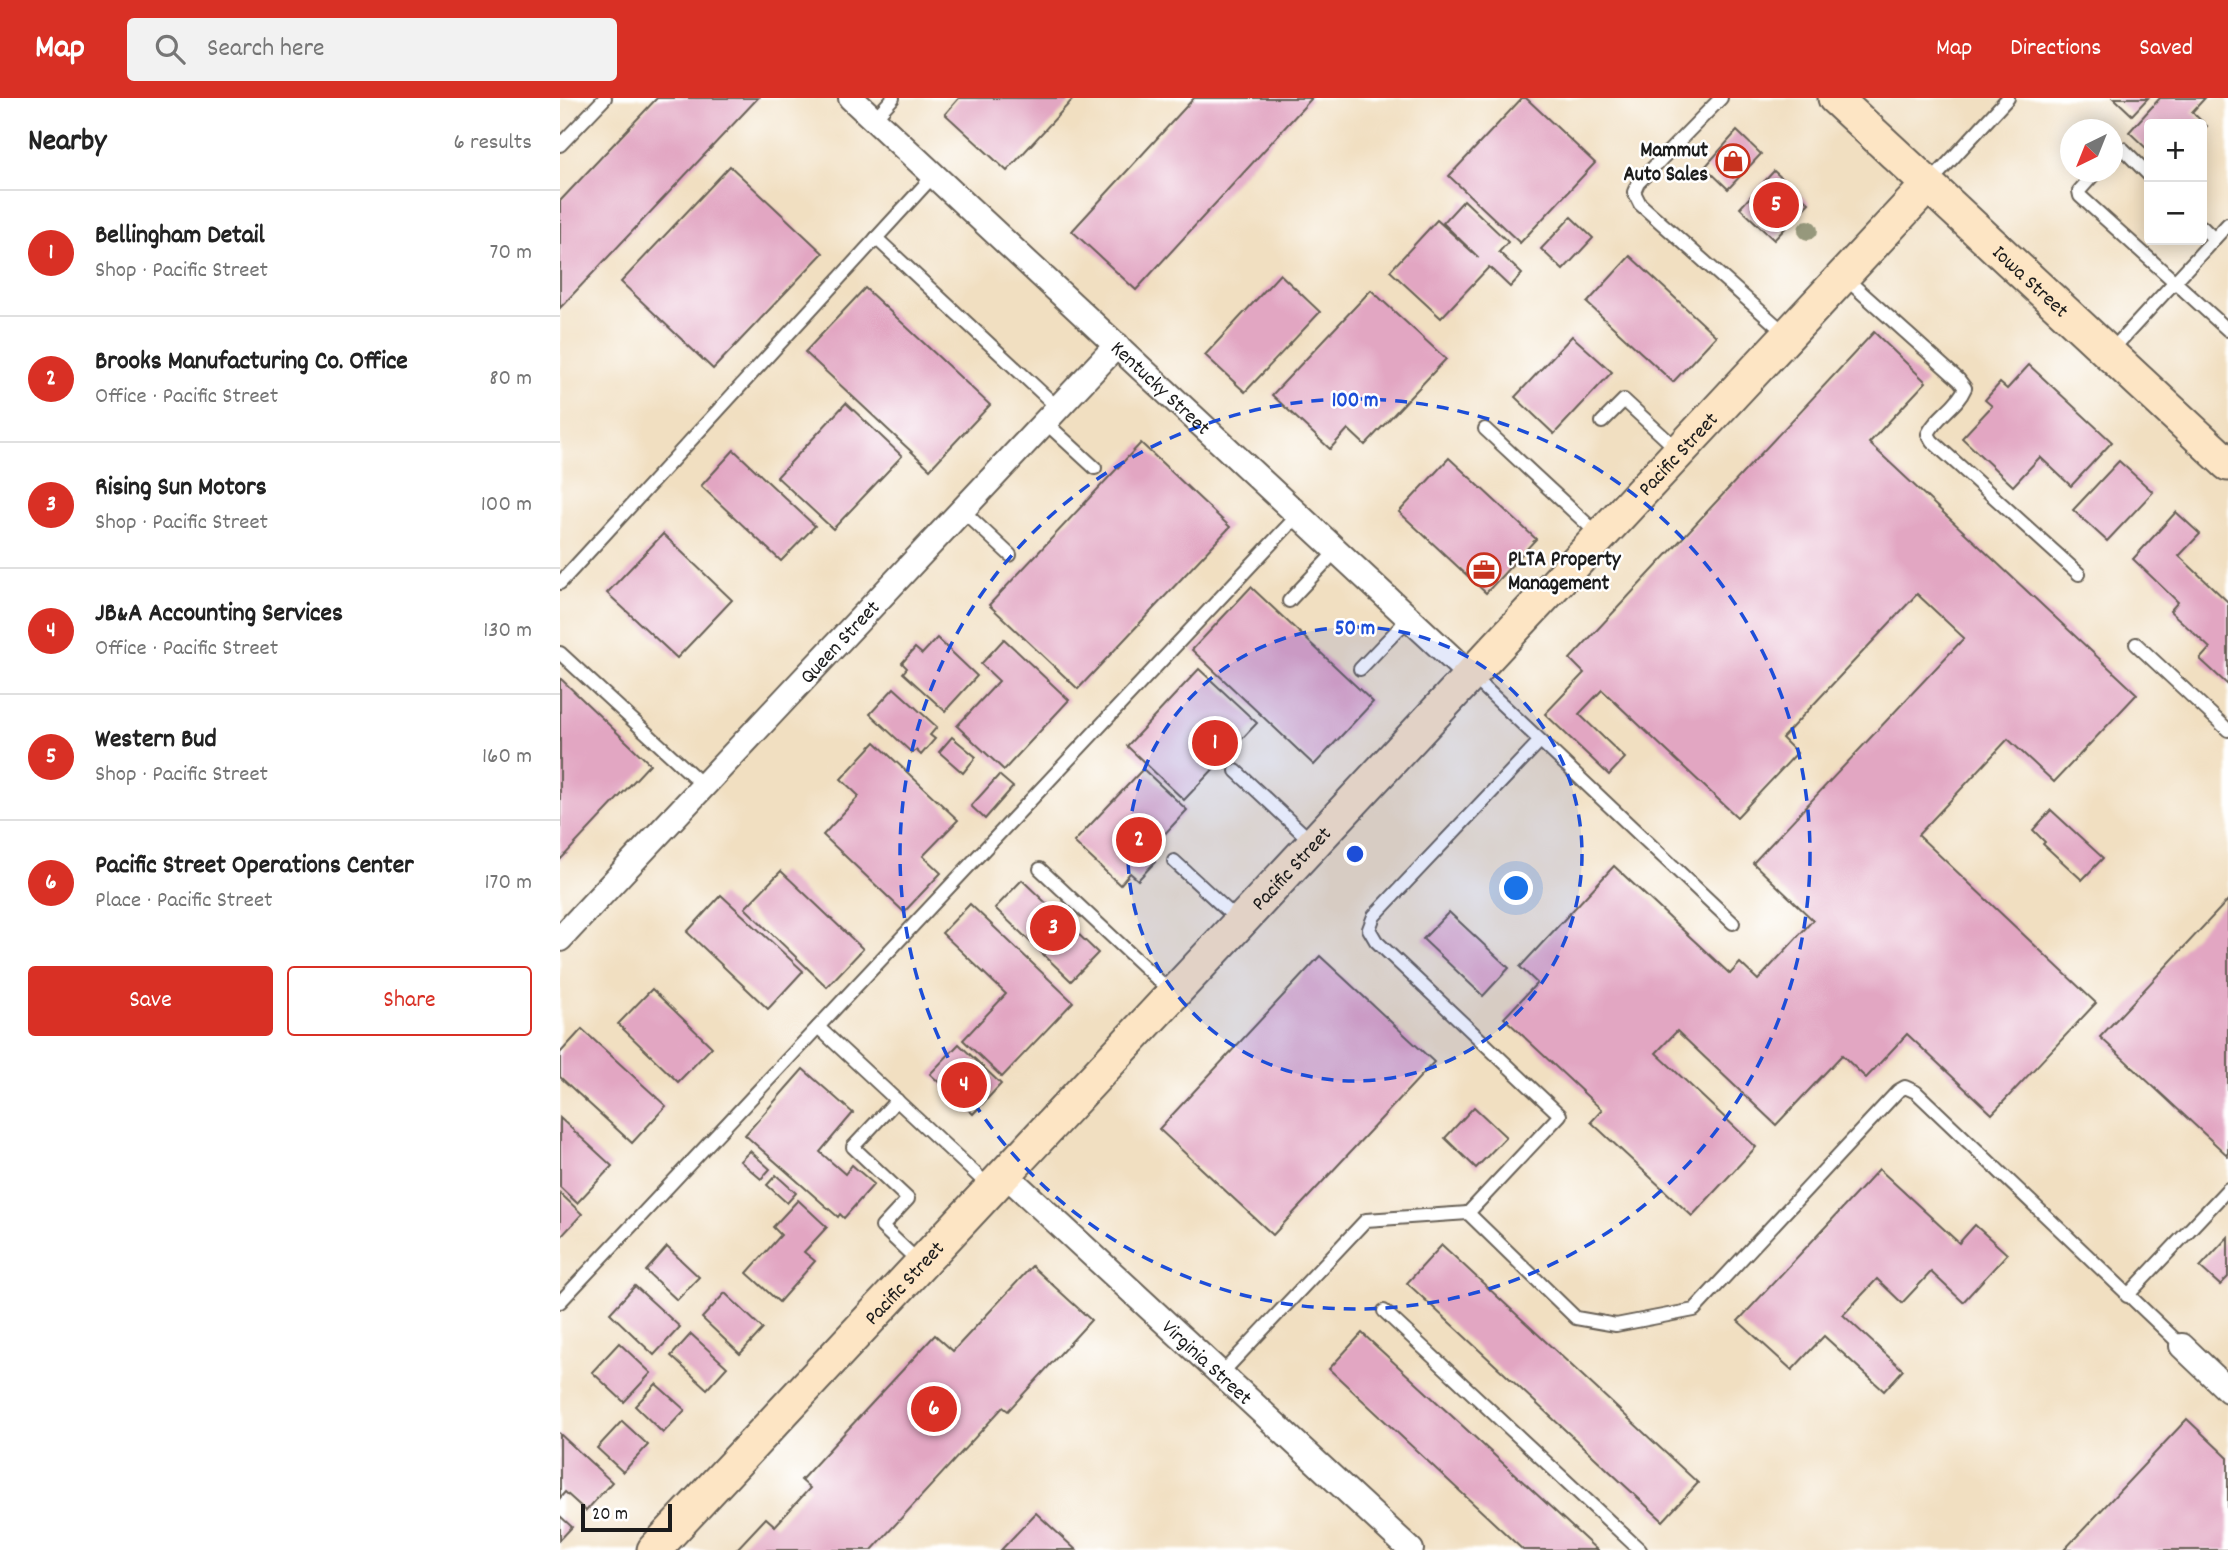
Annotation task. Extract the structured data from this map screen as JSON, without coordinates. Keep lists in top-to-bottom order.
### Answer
{
  "streets": {
    "street": [
      "Iowa Street",
      "Kentucky Street",
      "Pacific Street",
      "Queen Street",
      "Virginia Street"
    ]
  },
  "crossings": [
    ["Iowa Street", "Pacific Street"],
    ["Kentucky Street", "Pacific Street"],
    ["Kentucky Street", "Queen Street"],
    ["Pacific Street", "Virginia Street"]
  ],
  "places": {
    "shop": ["Mammut Auto Sales"],
    "office": ["PLTA Property Management"]
  },
  "scale_bar": "20 m",
  "north": "bottom left",
  "page": {
    "header": "Map",
    "search": "Search here",
    "nav": ["Map", "Directions", "Saved"],
    "heading": ["Nearby", "6 results"],
    "map_buttons": ["+", "−"],
    "pins": [
      "5",
      "1",
      "2",
      "3",
      "4",
      "6"
    ],
    "list": [
      {
        "mark": "1",
        "name": "Bellingham Detail",
        "note": "Shop · Pacific Street",
        "value": "70 m"
      },
      {
        "mark": "2",
        "name": "Brooks Manufacturing Co. Office",
        "note": "Office · Pacific Street",
        "value": "80 m"
      },
      {
        "mark": "3",
        "name": "Rising Sun Motors",
        "note": "Shop · Pacific Street",
        "value": "100 m"
      },
      {
        "mark": "4",
        "name": "JB&A Accounting Services",
        "note": "Office · Pacific Street",
        "value": "130 m"
      },
      {
        "mark": "5",
        "name": "Western Bud",
        "note": "Shop · Pacific Street",
        "value": "160 m"
      },
      {
        "mark": "6",
        "name": "Pacific Street Operations Center",
        "note": "Place · Pacific Street",
        "value": "170 m"
      }
    ],
    "buttons": ["Save", "Share"],
    "scale": "20 m"
  },
  "rings": ["100 m", "50 m"]
}
